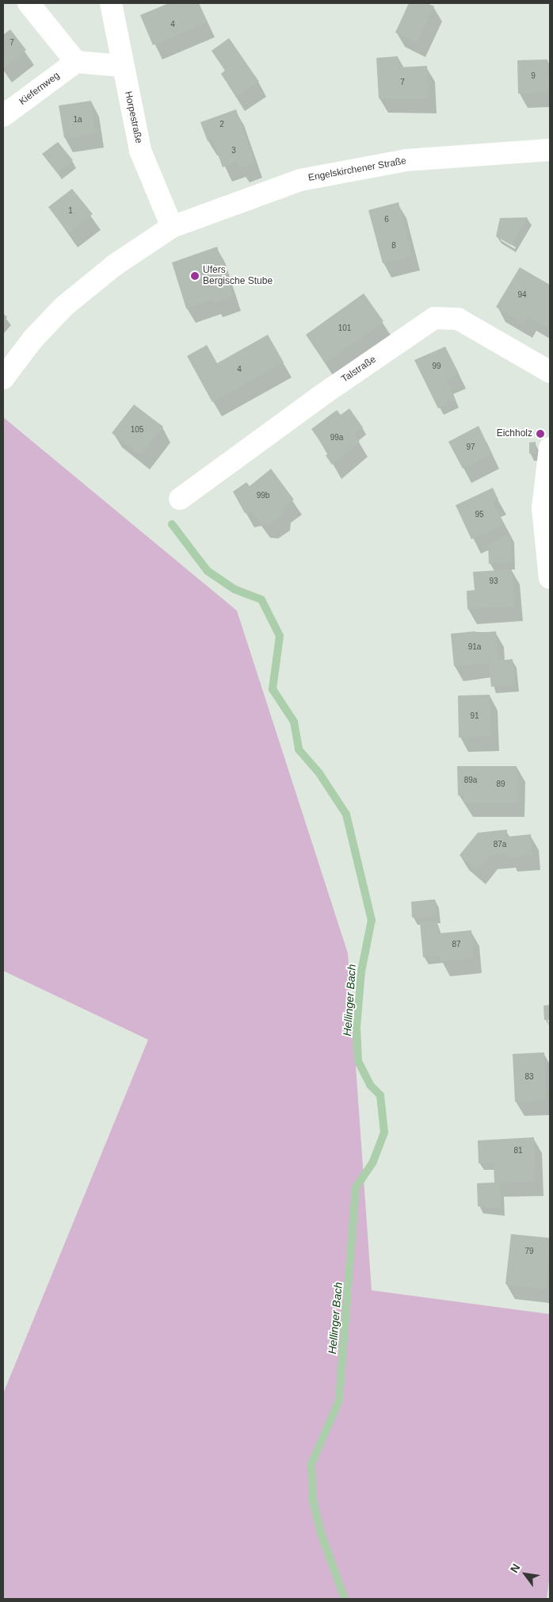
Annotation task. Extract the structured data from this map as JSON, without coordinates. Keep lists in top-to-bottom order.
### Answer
{
  "streets": {
    "street": [
      "Kiefernweg",
      "Horpestraße",
      "Engelskirchener Straße",
      "Talstraße"
    ]
  },
  "crossings": [
    ["Horpestraße", "Engelskirchener Straße"]
  ],
  "water": ["Hellinger Bach"],
  "places": ["Ufers Bergische Stube", "Eichholz"],
  "house_numbers": [
    "4",
    "7",
    "9",
    "7",
    "1a",
    "2",
    "3",
    "1",
    "6",
    "8",
    "94",
    "101",
    "99",
    "4",
    "105",
    "99a",
    "97",
    "99b",
    "95",
    "93",
    "91a",
    "91",
    "89a",
    "89",
    "87a",
    "87",
    "83",
    "81",
    "79"
  ],
  "north": "top left"
}
